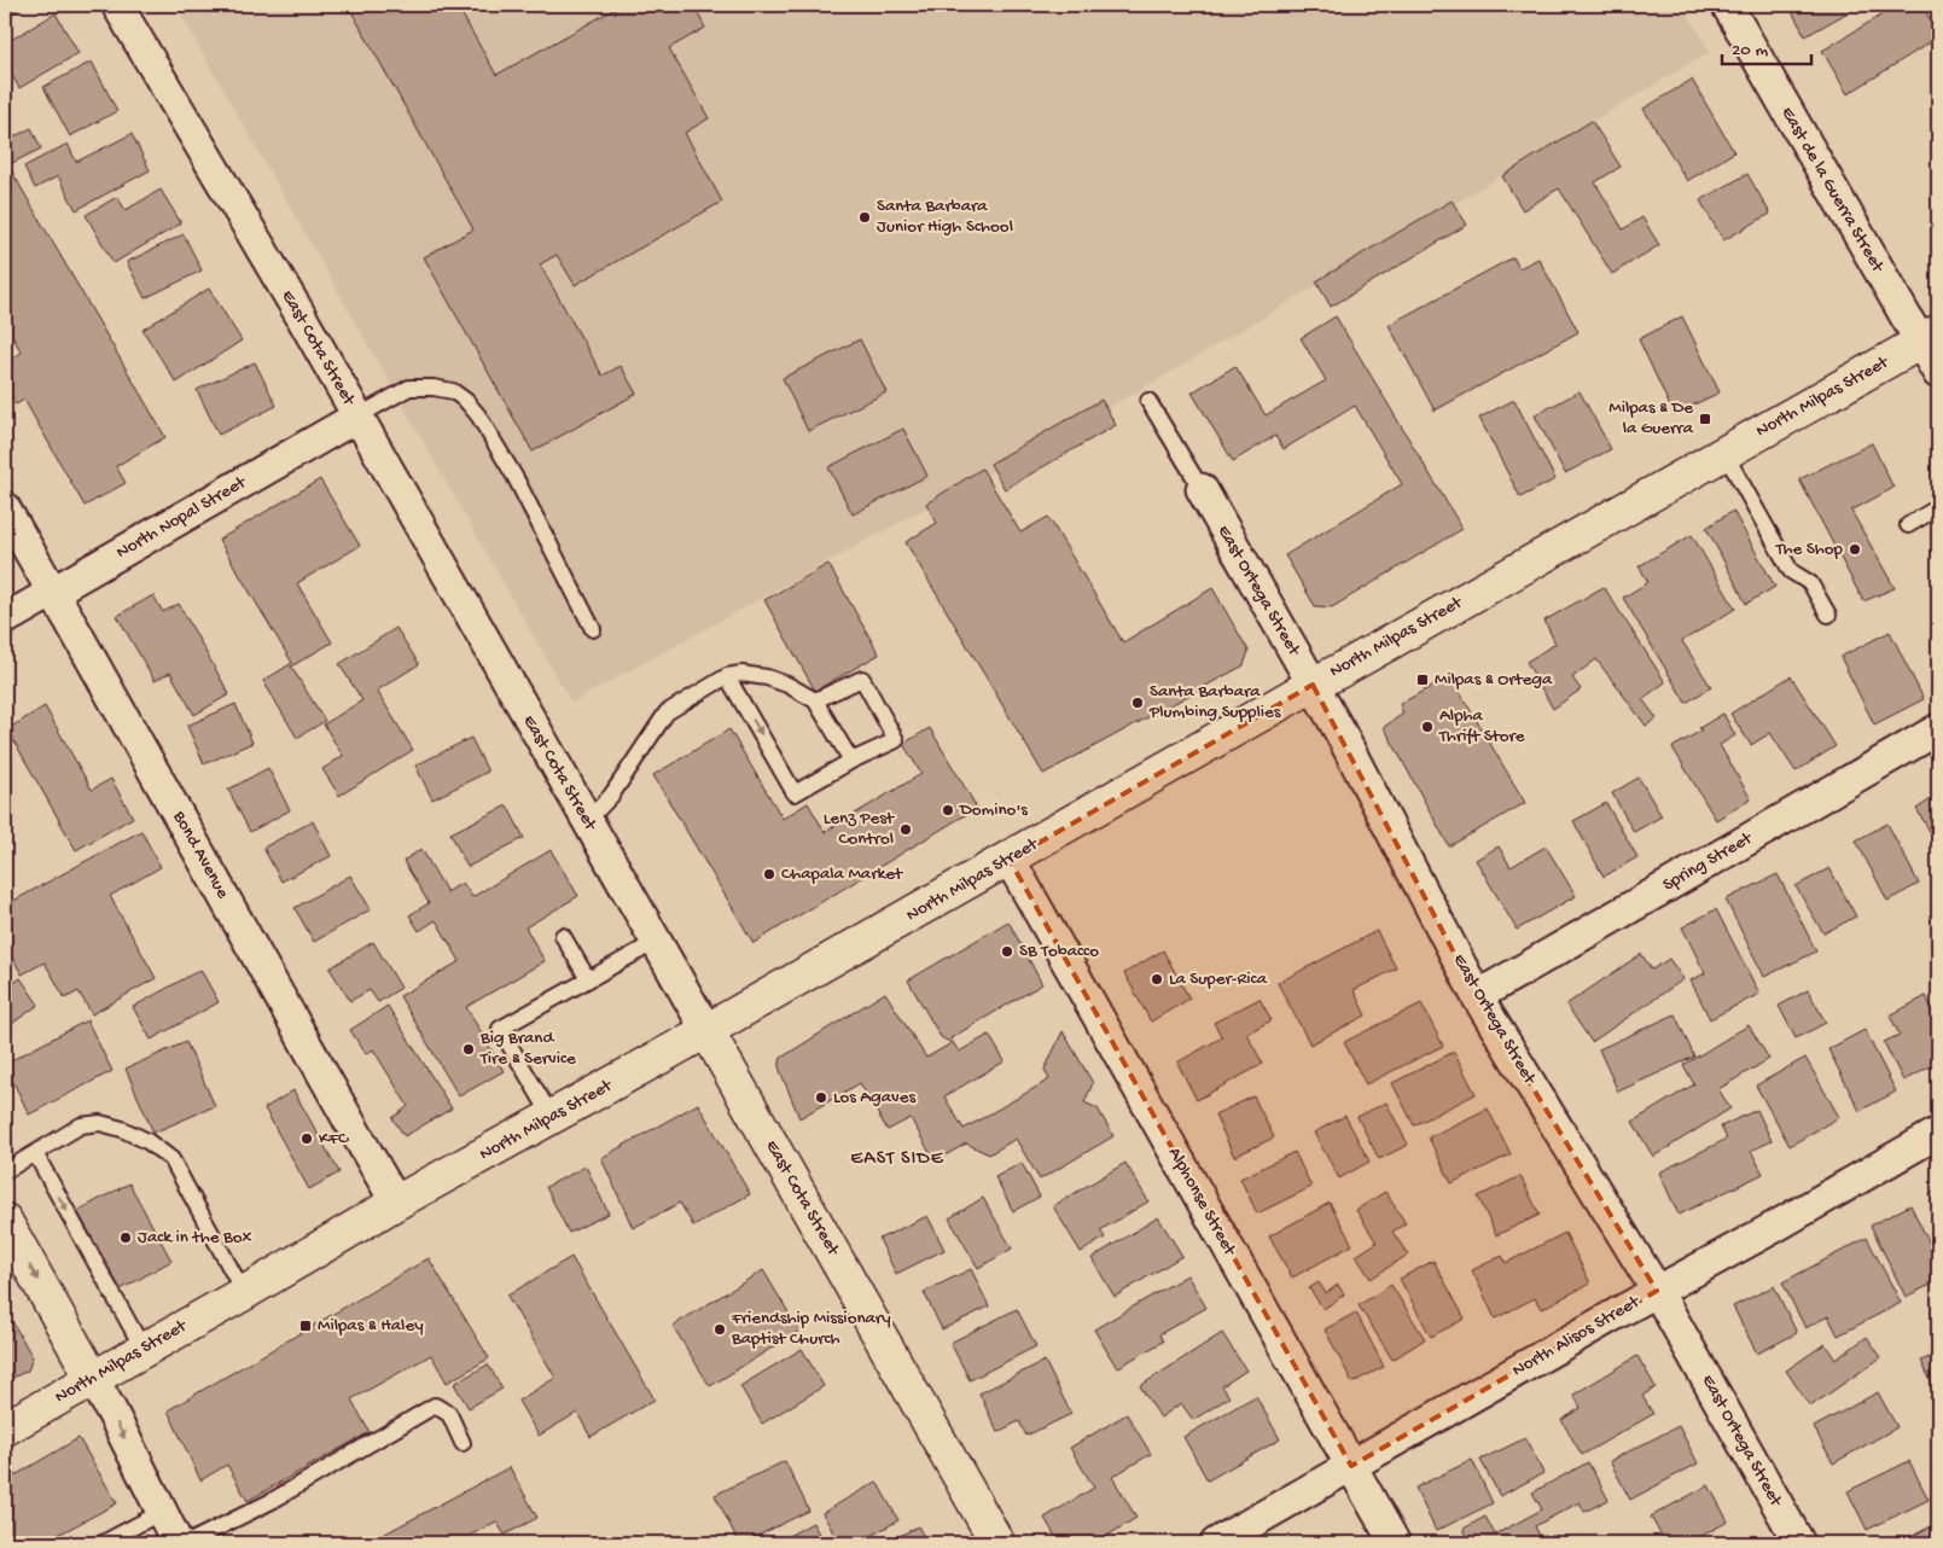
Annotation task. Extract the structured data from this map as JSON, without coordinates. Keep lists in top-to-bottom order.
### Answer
{
  "streets": {
    "main road": ["East Cota Street", "North Milpas Street"],
    "street": [
      "East de la Guerra Street",
      "North Nopal Street",
      "East Ortega Street",
      "Bond Avenue",
      "Spring Street",
      "Alphonse Street",
      "North Alisos Street"
    ]
  },
  "crossings": [
    ["East de la Guerra Street", "North Milpas Street"],
    ["East Cota Street", "North Milpas Street"],
    ["East Cota Street", "North Nopal Street"],
    ["North Milpas Street", "East Ortega Street"],
    ["North Milpas Street", "Bond Avenue"],
    ["North Milpas Street", "Alphonse Street"],
    ["North Nopal Street", "Bond Avenue"],
    ["East Ortega Street", "Spring Street"],
    ["East Ortega Street", "North Alisos Street"],
    ["Alphonse Street", "North Alisos Street"]
  ],
  "districts": ["EAST SIDE"],
  "places": {
    "other": [
      "Santa Barbara Junior High School",
      "The Shop",
      "Santa Barbara Plumbing Supplies",
      "Alpha Thrift Store",
      "Domino's",
      "Lenz Pest Control",
      "Chapala Market",
      "SB Tobacco",
      "La Super-Rica",
      "Big Brand Tire & Service",
      "Los Agaves",
      "KFC",
      "Jack in the Box",
      "Friendship Missionary Baptist Church"
    ],
    "transit": ["Milpas & De la Guerra", "Milpas & Ortega", "Milpas & Haley"]
  },
  "scale_bar": "20 m"
}
